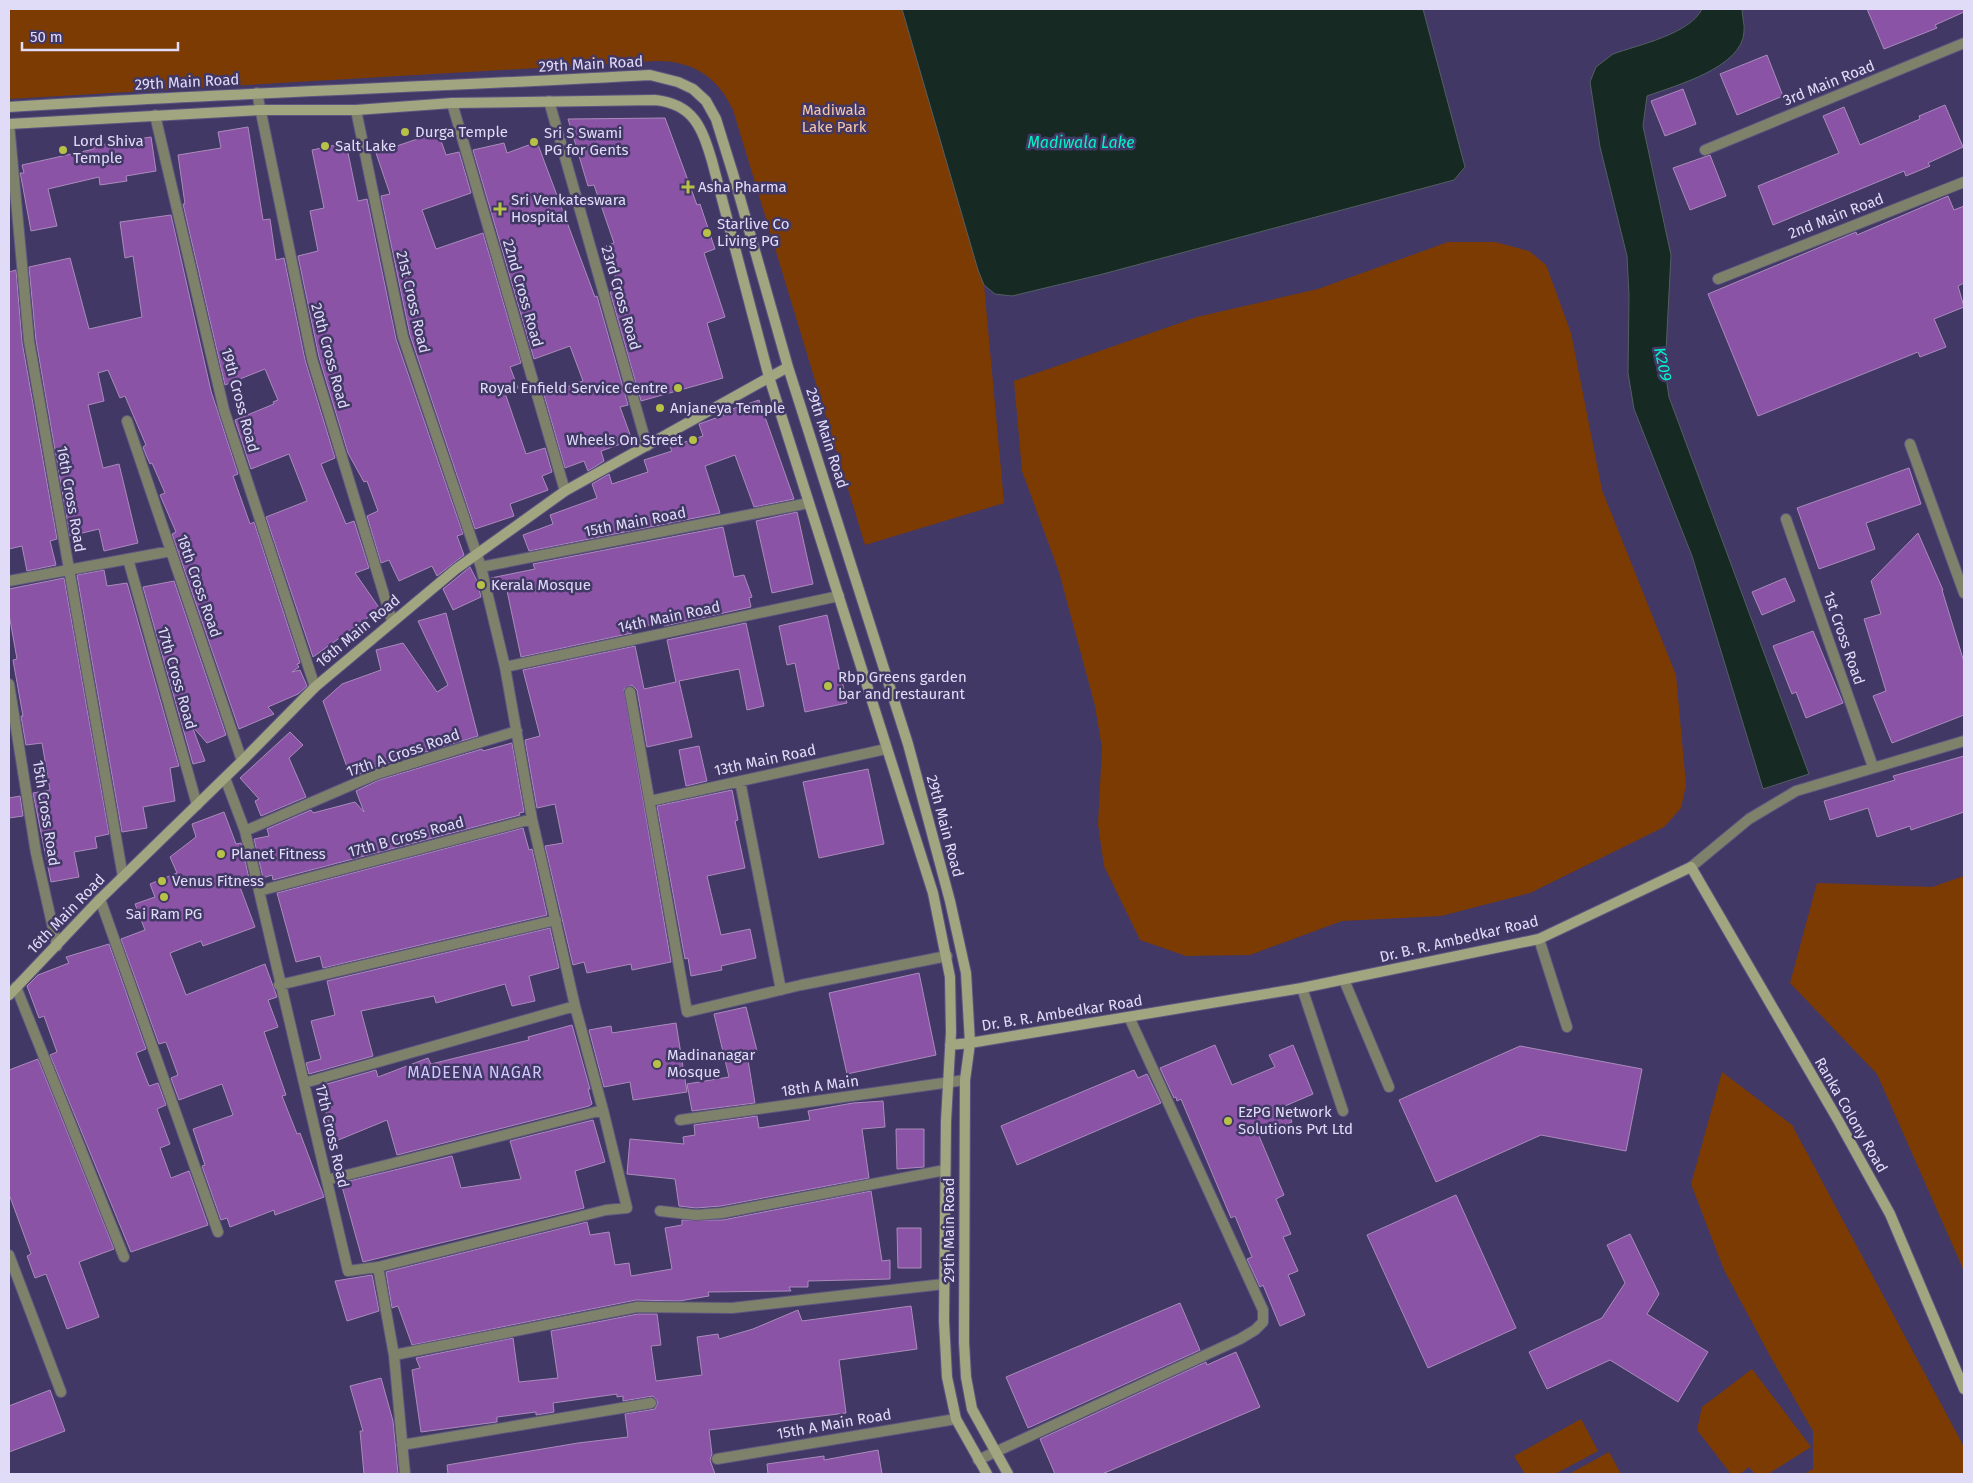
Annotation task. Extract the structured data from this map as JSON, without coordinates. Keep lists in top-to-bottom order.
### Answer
{
  "streets": {
    "main road": [
      "29th Main Road",
      "16th Main Road",
      "Dr. B. R. Ambedkar Road",
      "Ranka Colony Road"
    ],
    "street": [
      "3rd Main Road",
      "2nd Main Road",
      "22nd Cross Road",
      "23rd Cross Road",
      "21st Cross Road",
      "20th Cross Road",
      "19th Cross Road",
      "16th Cross Road",
      "15th Main Road",
      "18th Cross Road",
      "14th Main Road",
      "1st Cross Road",
      "17th Cross Road",
      "17th A Cross Road",
      "13th Main Road",
      "15th Cross Road",
      "17th B Cross Road",
      "18th A Main",
      "15th A Main Road"
    ]
  },
  "crossings": [
    ["29th Main Road", "22nd Cross Road"],
    ["29th Main Road", "23rd Cross Road"],
    ["29th Main Road", "21st Cross Road"],
    ["29th Main Road", "20th Cross Road"],
    ["29th Main Road", "19th Cross Road"],
    ["29th Main Road", "16th Cross Road"],
    ["29th Main Road", "15th Main Road"],
    ["29th Main Road", "14th Main Road"],
    ["29th Main Road", "16th Main Road"],
    ["29th Main Road", "13th Main Road"],
    ["29th Main Road", "Dr. B. R. Ambedkar Road"],
    ["29th Main Road", "18th A Main"],
    ["29th Main Road", "15th A Main Road"],
    ["22nd Cross Road", "16th Main Road"],
    ["23rd Cross Road", "16th Main Road"],
    ["21st Cross Road", "16th Main Road"],
    ["20th Cross Road", "16th Main Road"],
    ["19th Cross Road", "16th Main Road"],
    ["16th Cross Road", "16th Main Road"],
    ["18th Cross Road", "16th Main Road"],
    ["16th Main Road", "17th Cross Road"],
    ["16th Main Road", "15th Cross Road"],
    ["1st Cross Road", "Dr. B. R. Ambedkar Road"],
    ["17th Cross Road", "17th A Cross Road"],
    ["17th Cross Road", "17th B Cross Road"],
    ["Dr. B. R. Ambedkar Road", "Ranka Colony Road"]
  ],
  "districts": ["MADEENA NAGAR"],
  "water": ["Madiwala Lake", "K209"],
  "parks": ["Madiwala Lake Park"],
  "places": {
    "other": [
      "Durga Temple",
      "Sri S Swami PG for Gents",
      "Salt Lake",
      "Lord Shiva Temple",
      "Starlive Co Living PG",
      "Royal Enfield Service Centre",
      "Anjaneya Temple",
      "Wheels On Street",
      "Kerala Mosque",
      "Rbp Greens garden bar and restaurant",
      "Planet Fitness",
      "Venus Fitness",
      "Sai Ram PG",
      "Madinanagar Mosque",
      "EzPG Network Solutions Pvt Ltd"
    ],
    "health": ["Asha Pharma", "Sri Venkateswara Hospital"]
  },
  "scale_bar": "50 m"
}
